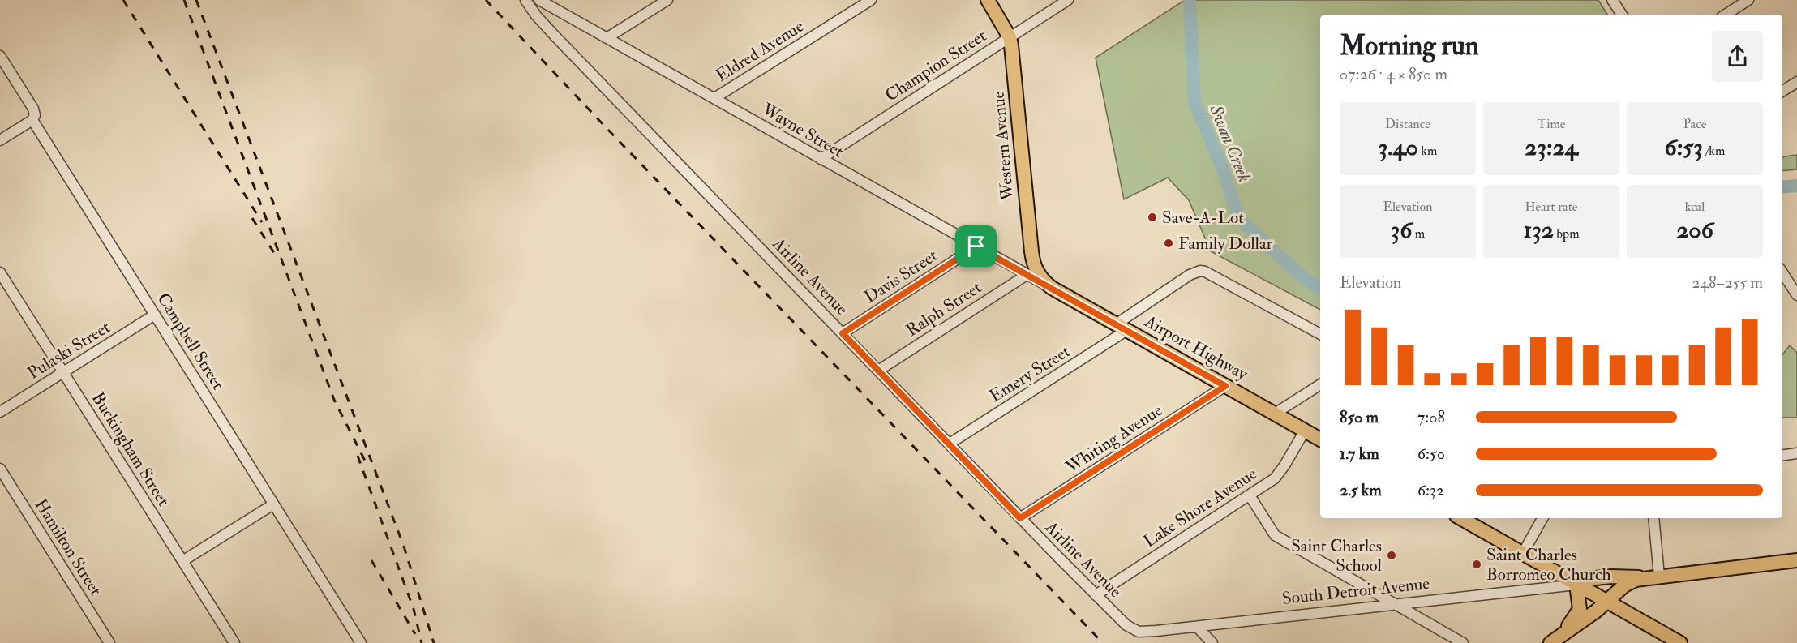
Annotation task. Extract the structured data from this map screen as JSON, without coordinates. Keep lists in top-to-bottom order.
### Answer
{
  "streets": {
    "main road": ["Western Avenue", "Airport Highway"],
    "street": [
      "Eldred Avenue",
      "Champion Street",
      "Wayne Street",
      "Airline Avenue",
      "Davis Street",
      "Ralph Street",
      "Campbell Street",
      "Pulaski Street",
      "Emery Street",
      "Whiting Avenue",
      "Buckingham Street",
      "Lake Shore Avenue",
      "Hamilton Street",
      "South Detroit Avenue"
    ]
  },
  "crossings": [
    ["Eldred Avenue", "Wayne Street"],
    ["Champion Street", "Wayne Street"],
    ["Champion Street", "Western Avenue"],
    ["Wayne Street", "Western Avenue"],
    ["Wayne Street", "Davis Street"],
    ["Wayne Street", "Ralph Street"],
    ["Wayne Street", "Airport Highway"],
    ["Western Avenue", "Airport Highway"],
    ["Airline Avenue", "Davis Street"],
    ["Airline Avenue", "Ralph Street"],
    ["Airline Avenue", "Emery Street"],
    ["Airline Avenue", "Whiting Avenue"],
    ["Airline Avenue", "Lake Shore Avenue"],
    ["Airline Avenue", "South Detroit Avenue"],
    ["Campbell Street", "Pulaski Street"],
    ["Airport Highway", "Emery Street"],
    ["Airport Highway", "Whiting Avenue"],
    ["Airport Highway", "Lake Shore Avenue"],
    ["Pulaski Street", "Buckingham Street"]
  ],
  "water": ["Swan Creek"],
  "places": [
    "Save-A-Lot",
    "Family Dollar",
    "Saint Charles School",
    "Saint Charles Borromeo Church"
  ],
  "page": {
    "heading": ["Morning run", "07:26 · 4 × 850 m"],
    "stats": [
      ["Distance", "3.40 km"],
      ["Time", "23:24"],
      ["Pace", "6:53 /km"],
      ["Elevation", "36 m"],
      ["Heart rate", "132 bpm"],
      ["kcal", "206"]
    ],
    "chart": ["Elevation", "248–255 m"],
    "list": [
      {
        "name": "850 m",
        "note": "7:08"
      },
      {
        "name": "1.7 km",
        "note": "6:50"
      },
      {
        "name": "2.5 km",
        "note": "6:32"
      }
    ]
  }
}
